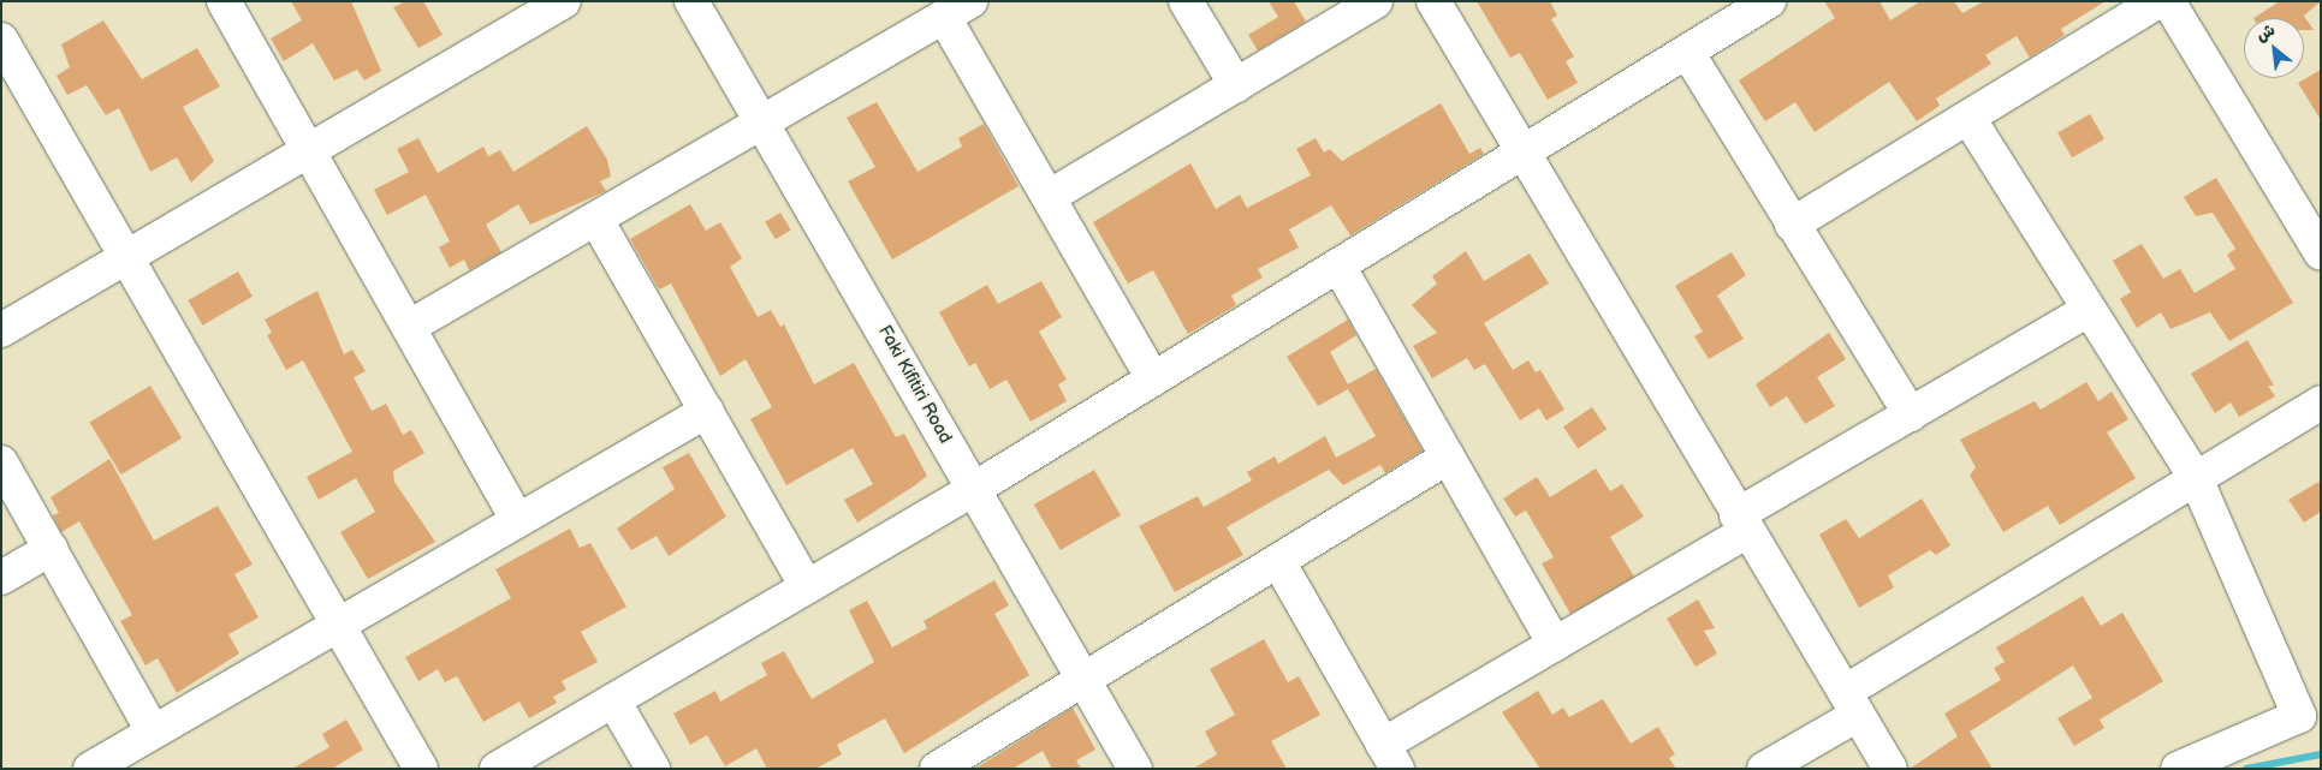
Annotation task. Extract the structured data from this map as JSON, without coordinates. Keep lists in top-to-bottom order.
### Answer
{
  "streets": {
    "street": ["Faki Kifitiri Road"]
  },
  "north": "top left"
}
